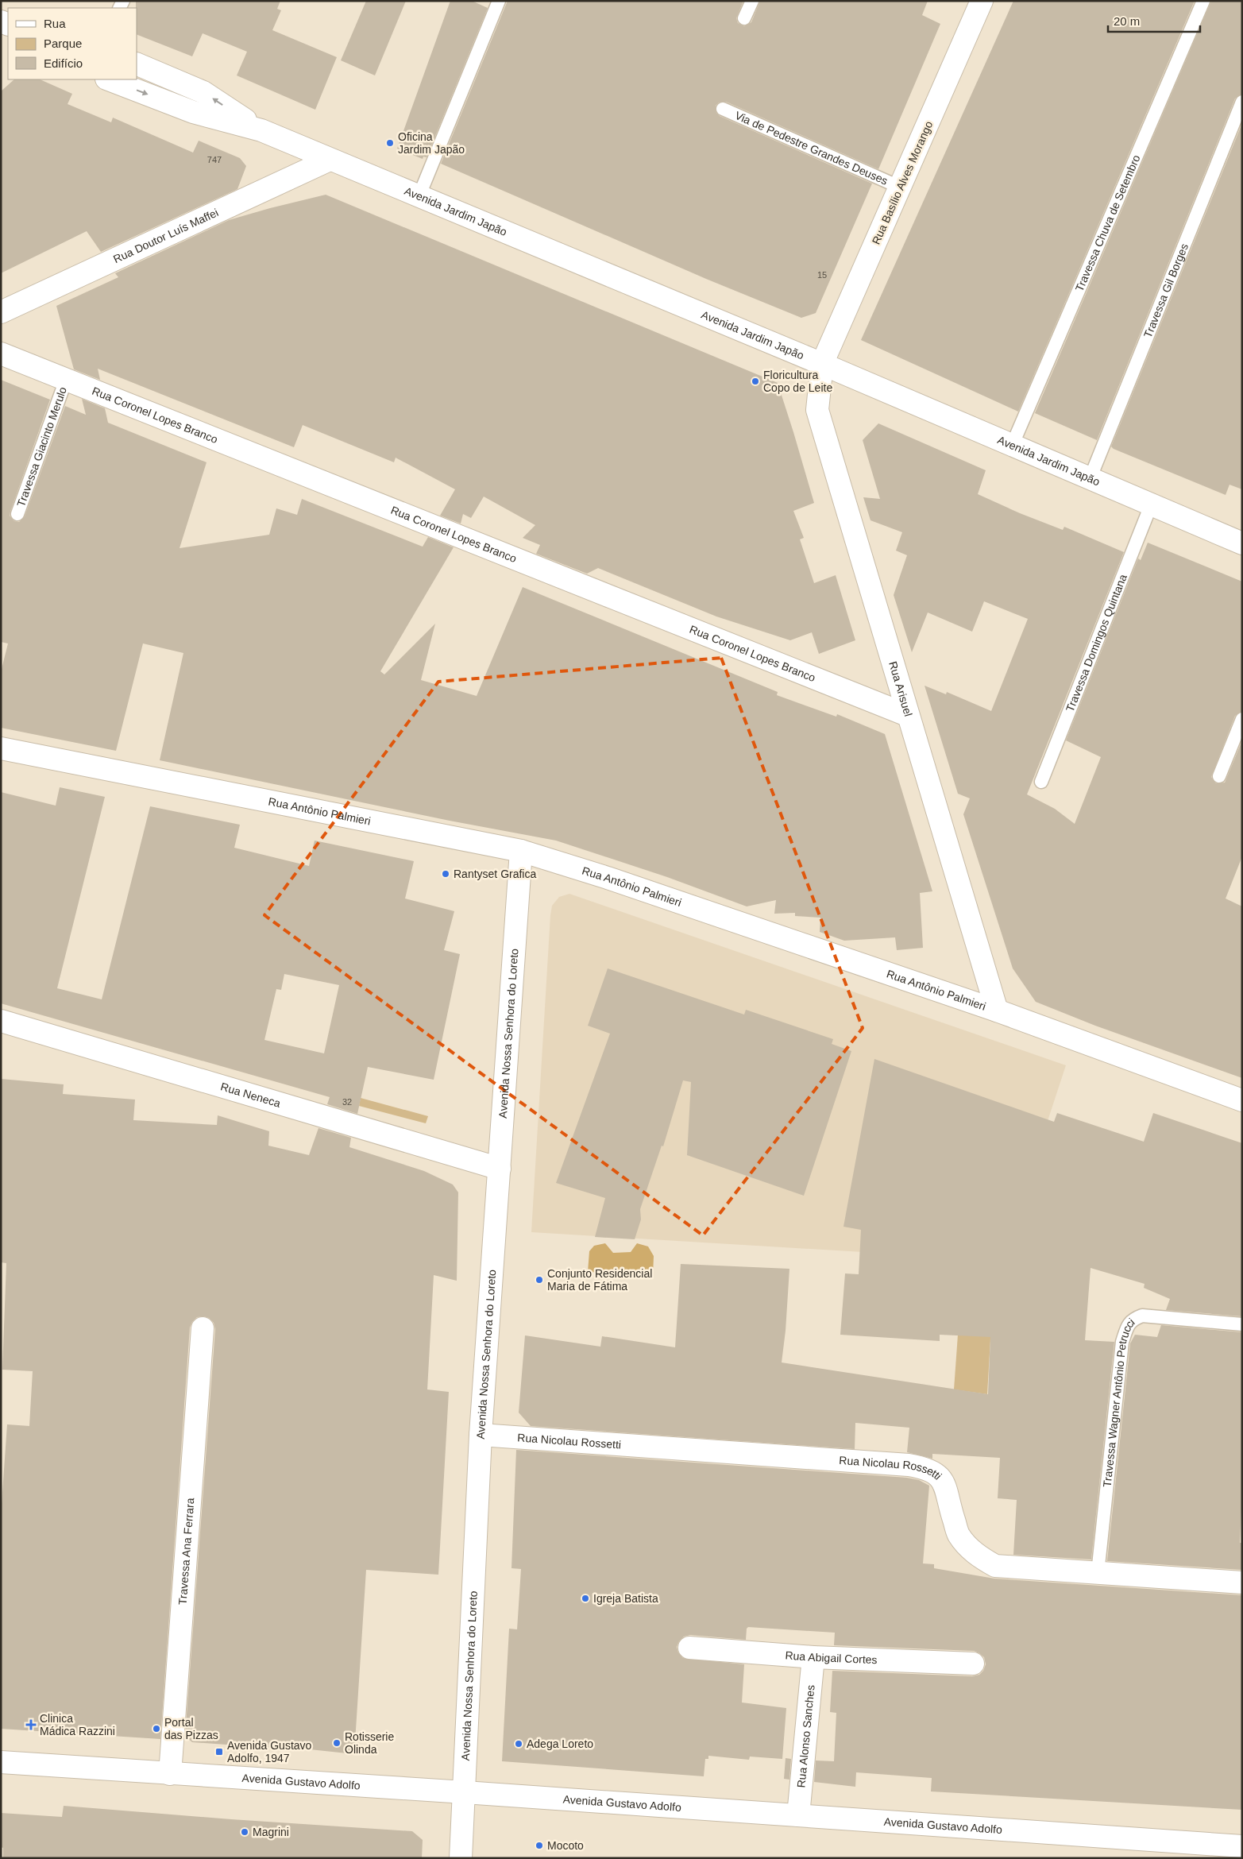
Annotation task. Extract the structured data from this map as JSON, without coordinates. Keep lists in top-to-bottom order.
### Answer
{
  "streets": {
    "street": [
      "Rua Basílio Alves Morango",
      "Avenida Jardim Japão",
      "Rua Doutor Luís Maffei",
      "Rua Coronel Lopes Branco",
      "Rua Arisuel",
      "Rua Antônio Palmieri",
      "Avenida Nossa Senhora do Loreto",
      "Rua Neneca",
      "Rua Nicolau Rossetti",
      "Travessa Ana Ferrara",
      "Rua Abigail Cortes",
      "Rua Alonso Sanches",
      "Avenida Gustavo Adolfo"
    ],
    "lane": [
      "Via de Pedestre Grandes Deuses",
      "Travessa Chuva de Setembro",
      "Travessa Gil Borges",
      "Travessa Giacinto Merulo",
      "Travessa Domingos Quintana",
      "Travessa Wagner Antônio Petrucci"
    ]
  },
  "crossings": [
    ["Via de Pedestre Grandes Deuses", "Rua Basílio Alves Morango"],
    ["Rua Basílio Alves Morango", "Avenida Jardim Japão"],
    ["Rua Basílio Alves Morango", "Rua Arisuel"],
    ["Avenida Jardim Japão", "Travessa Chuva de Setembro"],
    ["Avenida Jardim Japão", "Rua Doutor Luís Maffei"],
    ["Avenida Jardim Japão", "Travessa Gil Borges"],
    ["Avenida Jardim Japão", "Travessa Domingos Quintana"],
    ["Avenida Jardim Japão", "Rua Arisuel"],
    ["Rua Coronel Lopes Branco", "Travessa Giacinto Merulo"],
    ["Rua Coronel Lopes Branco", "Rua Arisuel"],
    ["Rua Arisuel", "Rua Antônio Palmieri"],
    ["Rua Antônio Palmieri", "Avenida Nossa Senhora do Loreto"],
    ["Avenida Nossa Senhora do Loreto", "Rua Neneca"],
    ["Avenida Nossa Senhora do Loreto", "Rua Nicolau Rossetti"],
    ["Avenida Nossa Senhora do Loreto", "Avenida Gustavo Adolfo"],
    ["Travessa Wagner Antônio Petrucci", "Rua Nicolau Rossetti"],
    ["Travessa Ana Ferrara", "Avenida Gustavo Adolfo"],
    ["Rua Abigail Cortes", "Rua Alonso Sanches"],
    ["Rua Alonso Sanches", "Avenida Gustavo Adolfo"]
  ],
  "places": {
    "other": [
      "Oficina Jardim Japão",
      "Floricultura Copo de Leite",
      "Rantyset Grafica",
      "Conjunto Residencial Maria de Fátima",
      "Igreja Batista",
      "Portal das Pizzas",
      "Rotisserie Olinda",
      "Adega Loreto",
      "Magrini",
      "Mocoto"
    ],
    "health": ["Clinica Mádica Razzini"],
    "transit": ["Avenida Gustavo Adolfo, 1947"]
  },
  "house_numbers": ["747", "15", "32"],
  "legend": ["Rua", "Parque", "Edifício"],
  "scale_bar": "20 m"
}
